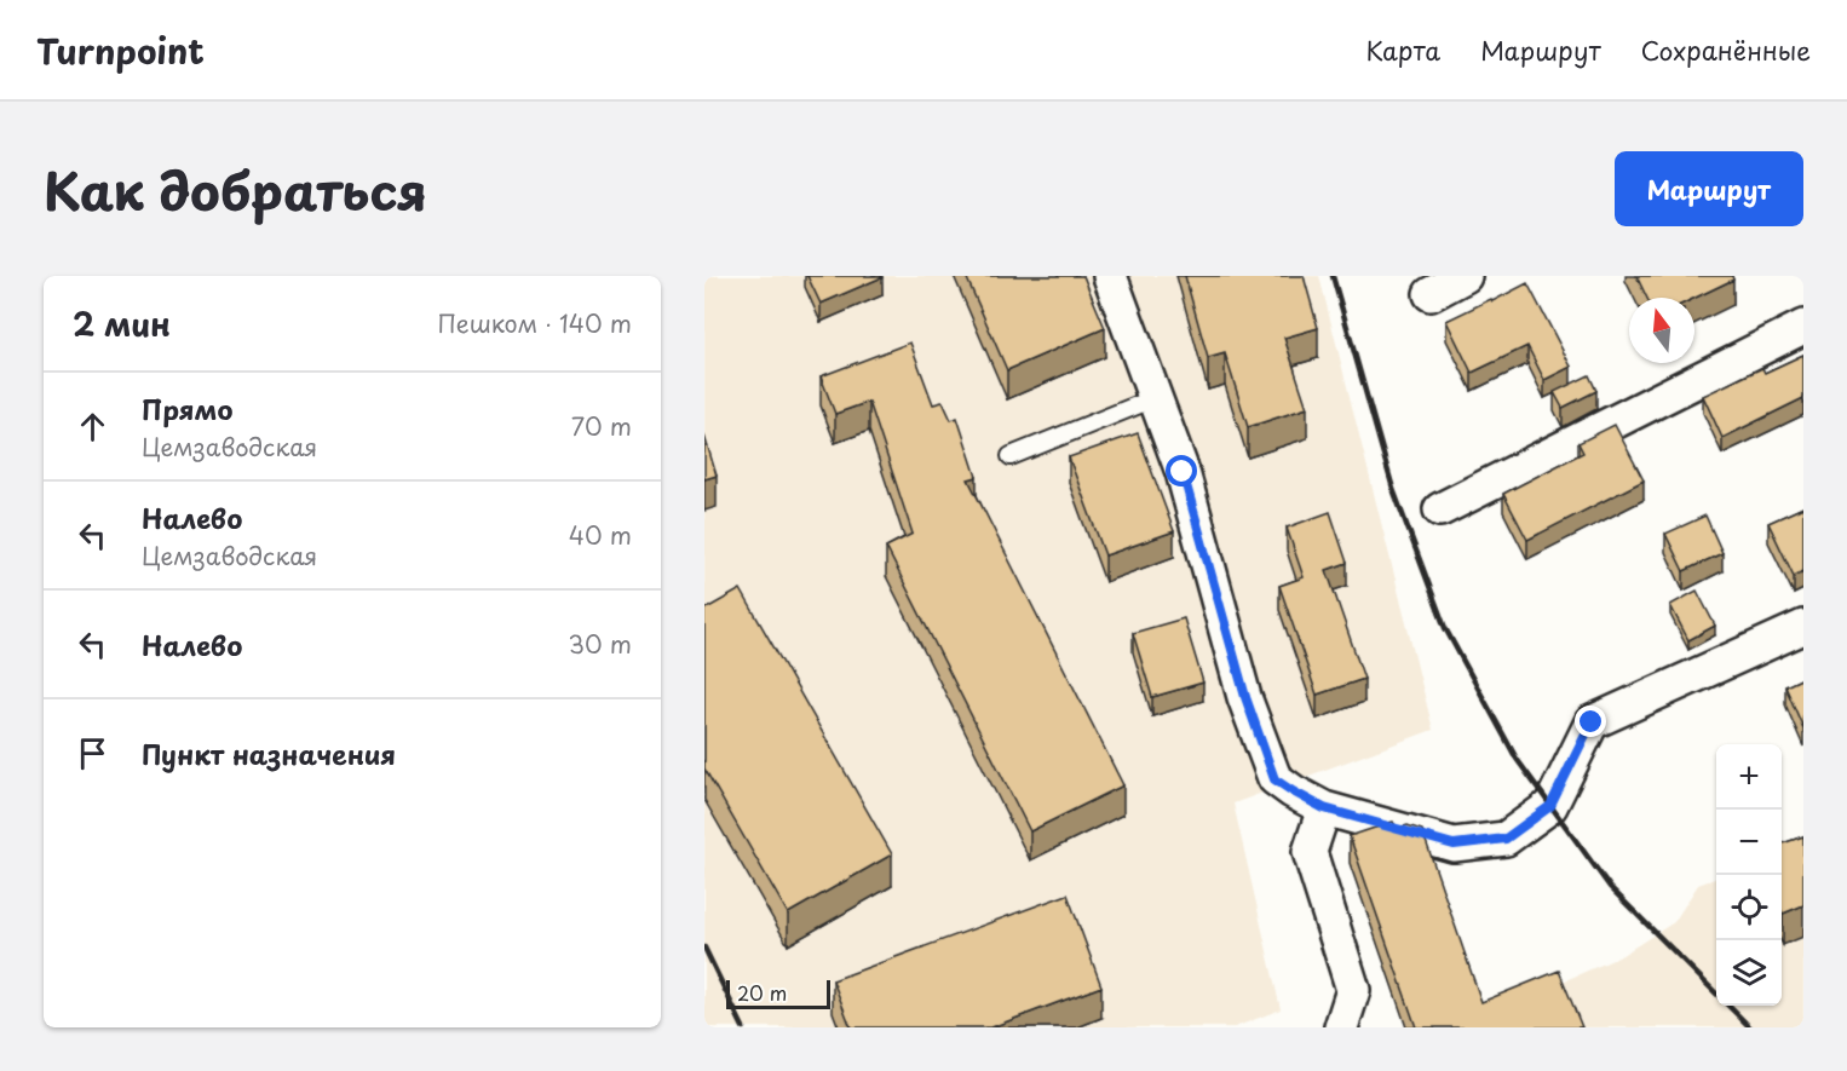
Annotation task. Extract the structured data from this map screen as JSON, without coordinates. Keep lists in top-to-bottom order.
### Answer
{
  "scale_bar": "20 m",
  "north": "top",
  "page": {
    "header": "Turnpoint",
    "nav": ["Карта", "Маршрут", "Сохранённые"],
    "title": "Как добраться",
    "buttons": "Маршрут",
    "heading": ["2 мин", "Пешком · 140 m"],
    "list": [
      ["Прямо", "Цемзаводская", "70 m"],
      ["Налево", "Цемзаводская", "40 m"],
      ["Налево", "30 m"],
      "Пункт назначения"
    ],
    "map_buttons": ["+", "−"],
    "scale": "20 m"
  }
}
